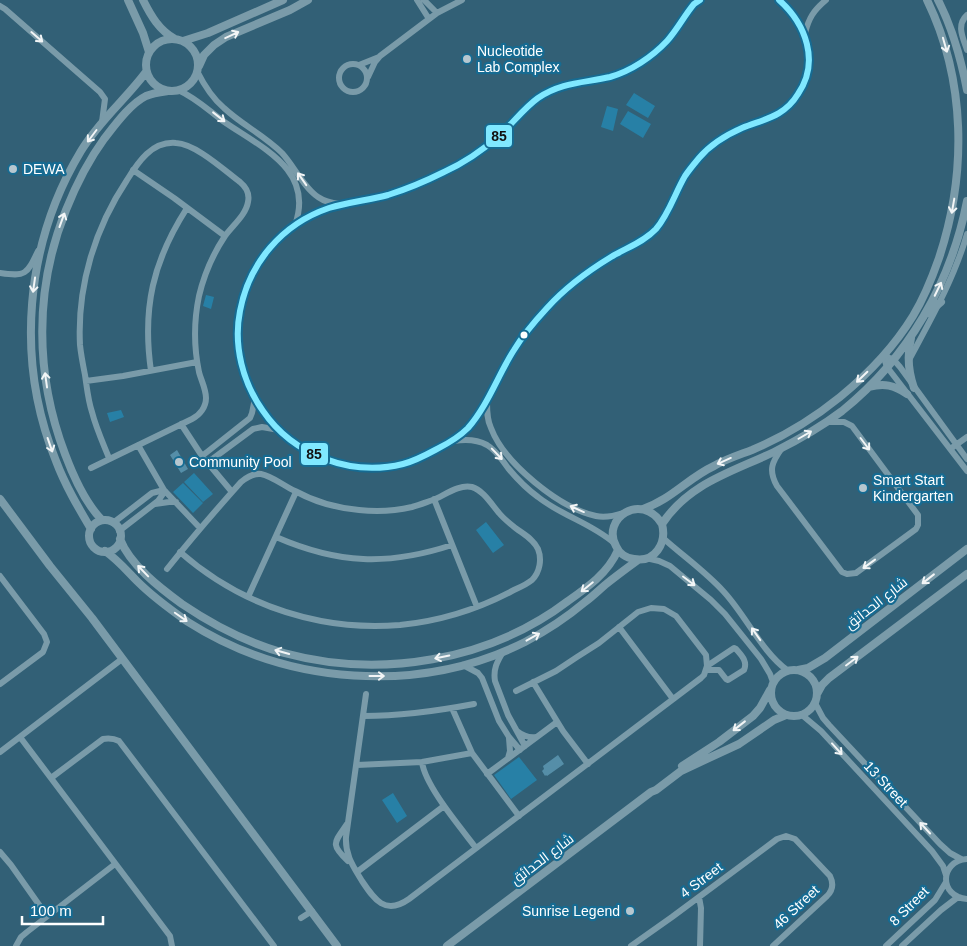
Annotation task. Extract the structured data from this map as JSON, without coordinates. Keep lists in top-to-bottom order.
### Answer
{
  "streets": {
    "street": [
      "شارع الحدائق",
      "13 Street",
      "4 Street",
      "8 Street",
      "46 Street"
    ]
  },
  "crossings": [
    ["شارع الحدائق", "13 Street"],
    ["4 Street", "46 Street"]
  ],
  "places": [
    "Nucleotide Lab Complex",
    "DEWA",
    "Community Pool",
    "Smart Start Kindergarten",
    "Sunrise Legend"
  ],
  "lines": ["transit line 85"],
  "scale_bar": "100 m"
}
